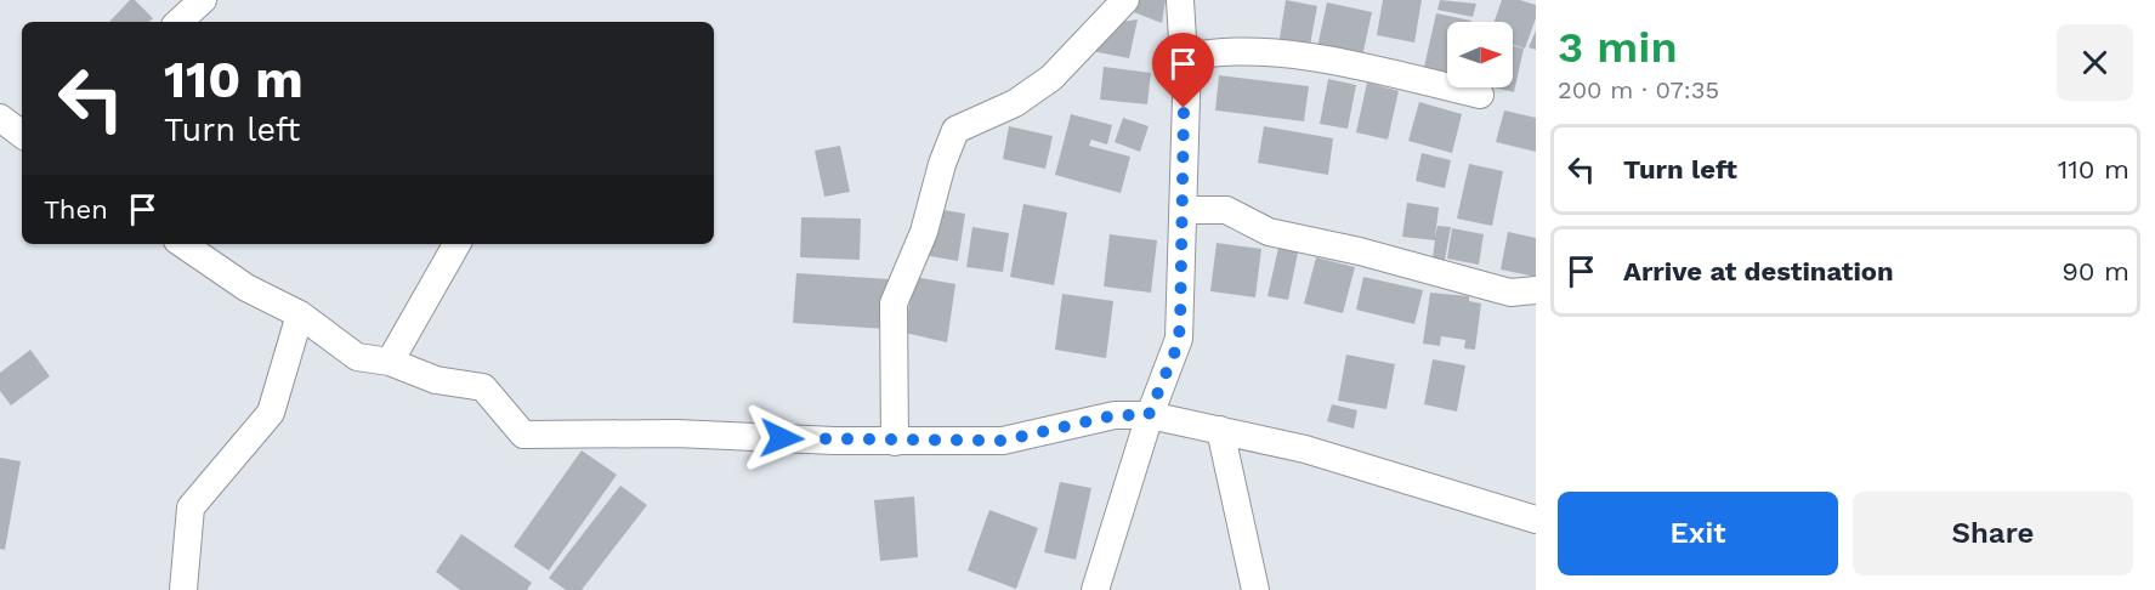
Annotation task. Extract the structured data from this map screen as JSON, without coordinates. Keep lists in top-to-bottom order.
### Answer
{
  "north": "right",
  "page": {
    "heading": ["3 min", "200 m · 07:35"],
    "turn": ["110 m", "Turn left"],
    "list": [
      {
        "name": "Turn left",
        "value": "110 m"
      },
      {
        "name": "Arrive at destination",
        "value": "90 m"
      }
    ],
    "then": "Then",
    "buttons": ["Exit", "Share"]
  }
}
